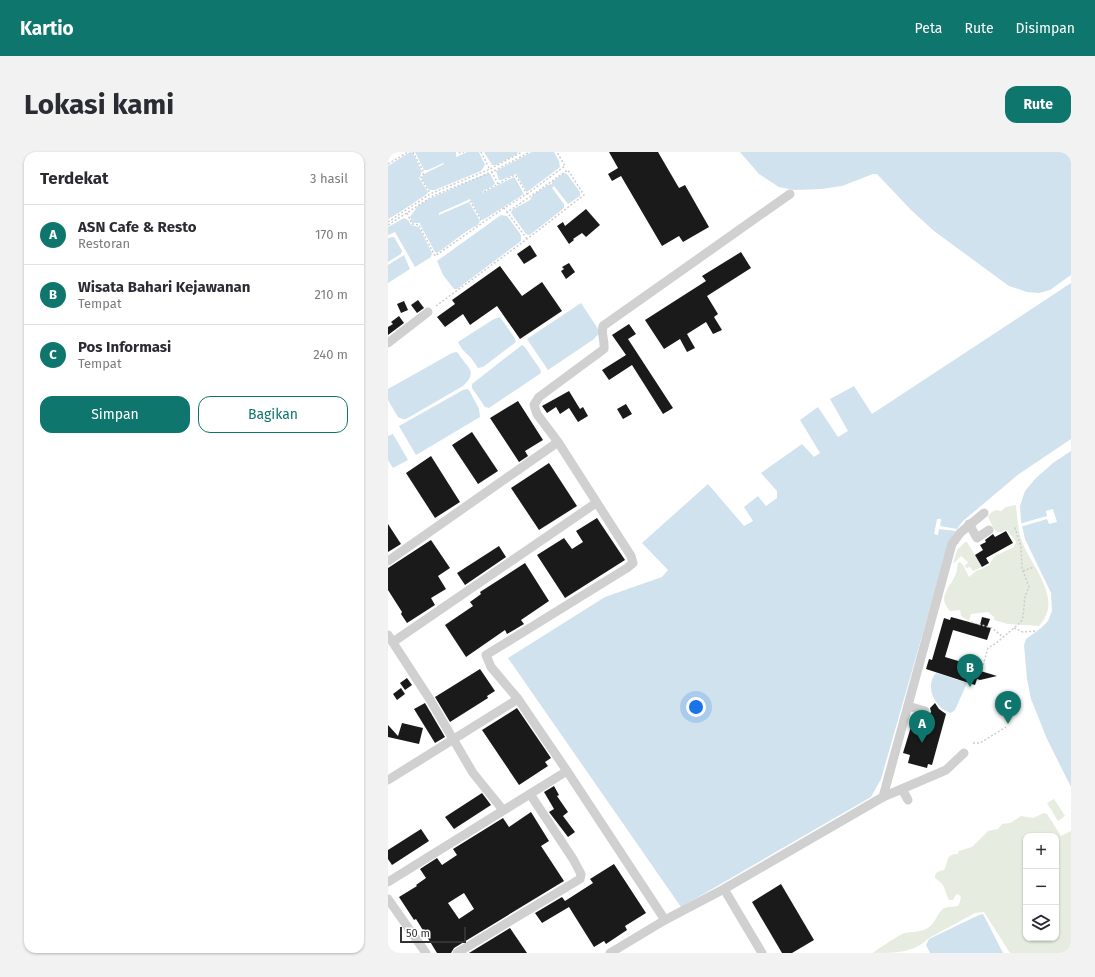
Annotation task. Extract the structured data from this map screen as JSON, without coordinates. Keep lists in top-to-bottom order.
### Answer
{
  "scale_bar": "50 m",
  "page": {
    "header": "Kartio",
    "nav": ["Peta", "Rute", "Disimpan"],
    "buttons": [
      "Rute",
      ["Simpan", "Bagikan"]
    ],
    "title": "Lokasi kami",
    "heading": ["Terdekat", "3 hasil"],
    "list": [
      {
        "mark": "A",
        "name": "ASN Cafe & Resto",
        "note": "Restoran",
        "value": "170 m"
      },
      {
        "mark": "B",
        "name": "Wisata Bahari Kejawanan",
        "note": "Tempat",
        "value": "210 m"
      },
      {
        "mark": "C",
        "name": "Pos Informasi",
        "note": "Tempat",
        "value": "240 m"
      }
    ],
    "pins": ["B", "C", "A"],
    "map_buttons": ["+", "−"],
    "scale": "50 m"
  }
}
